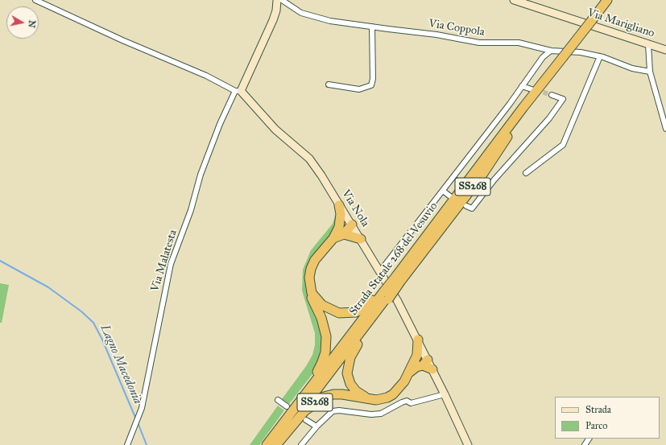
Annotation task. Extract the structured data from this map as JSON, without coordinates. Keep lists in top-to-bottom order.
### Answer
{
  "streets": {
    "highway": ["SS268", "Strada Statale 268 del Vesuvio"],
    "street": [
      "Via Marigliano",
      "Via Coppola",
      "Via Nola",
      "Via Malatesta"
    ]
  },
  "crossings": [
    ["SS268", "Via Nola"],
    ["SS268", "Strada Statale 268 del Vesuvio"],
    ["Via Nola", "Via Malatesta"]
  ],
  "water": ["Lagno Macedonia"],
  "legend": ["Strada", "Parco"],
  "north": "right"
}
